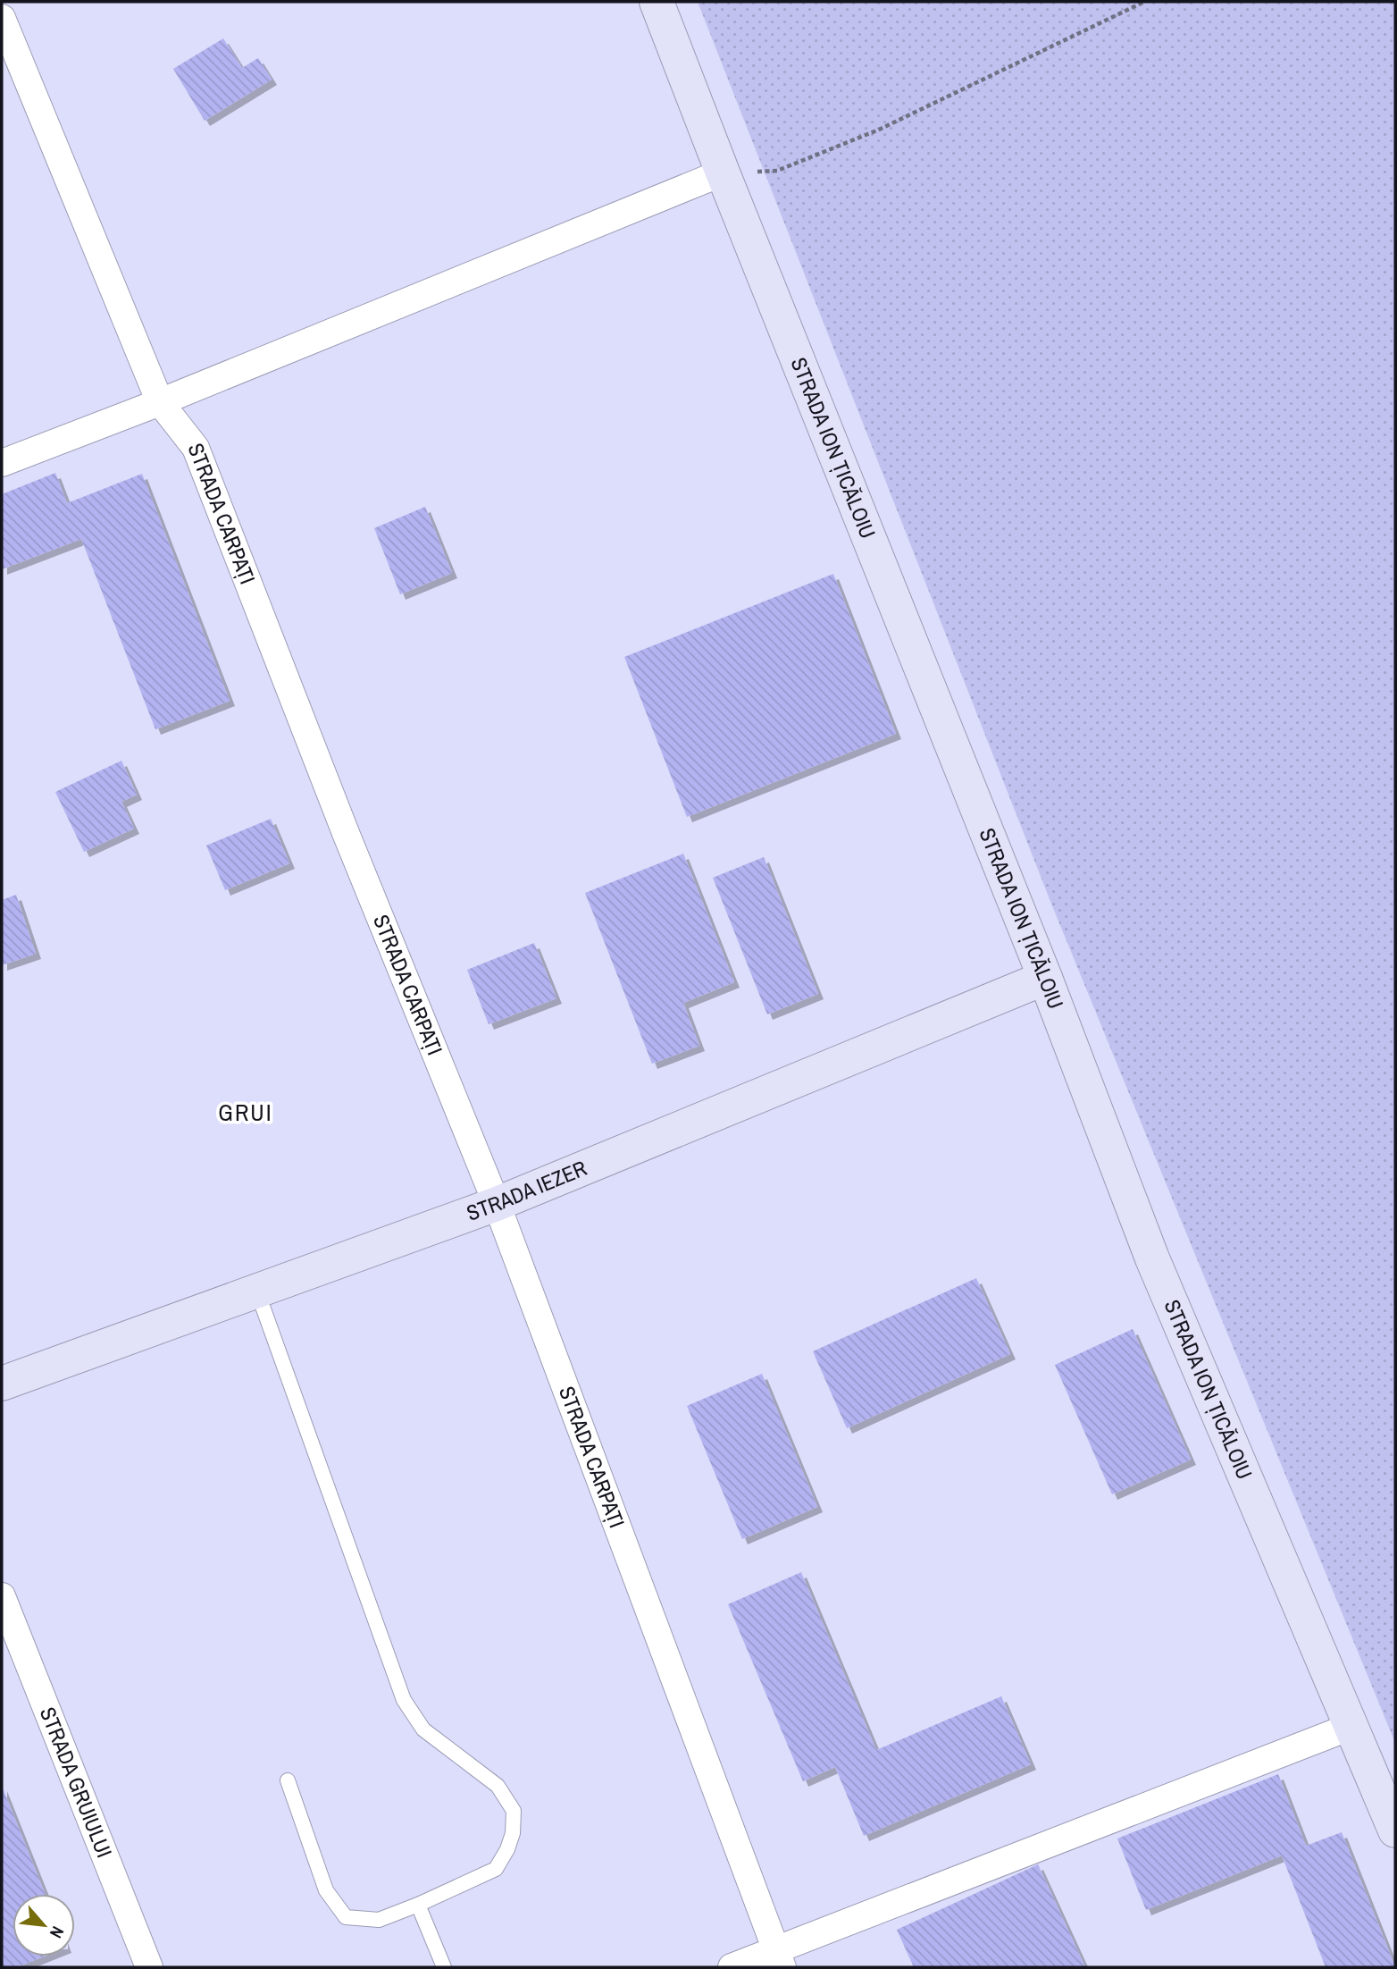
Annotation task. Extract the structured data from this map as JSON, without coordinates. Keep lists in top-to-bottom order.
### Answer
{
  "streets": {
    "street": [
      "STRADA ION ȚICĂLOIU",
      "STRADA CARPAȚI",
      "STRADA IEZER",
      "STRADA GRUIULUI"
    ]
  },
  "crossings": [
    ["STRADA ION ȚICĂLOIU", "STRADA IEZER"],
    ["STRADA CARPAȚI", "STRADA IEZER"]
  ],
  "districts": ["GRUI"],
  "north": "bottom right"
}
